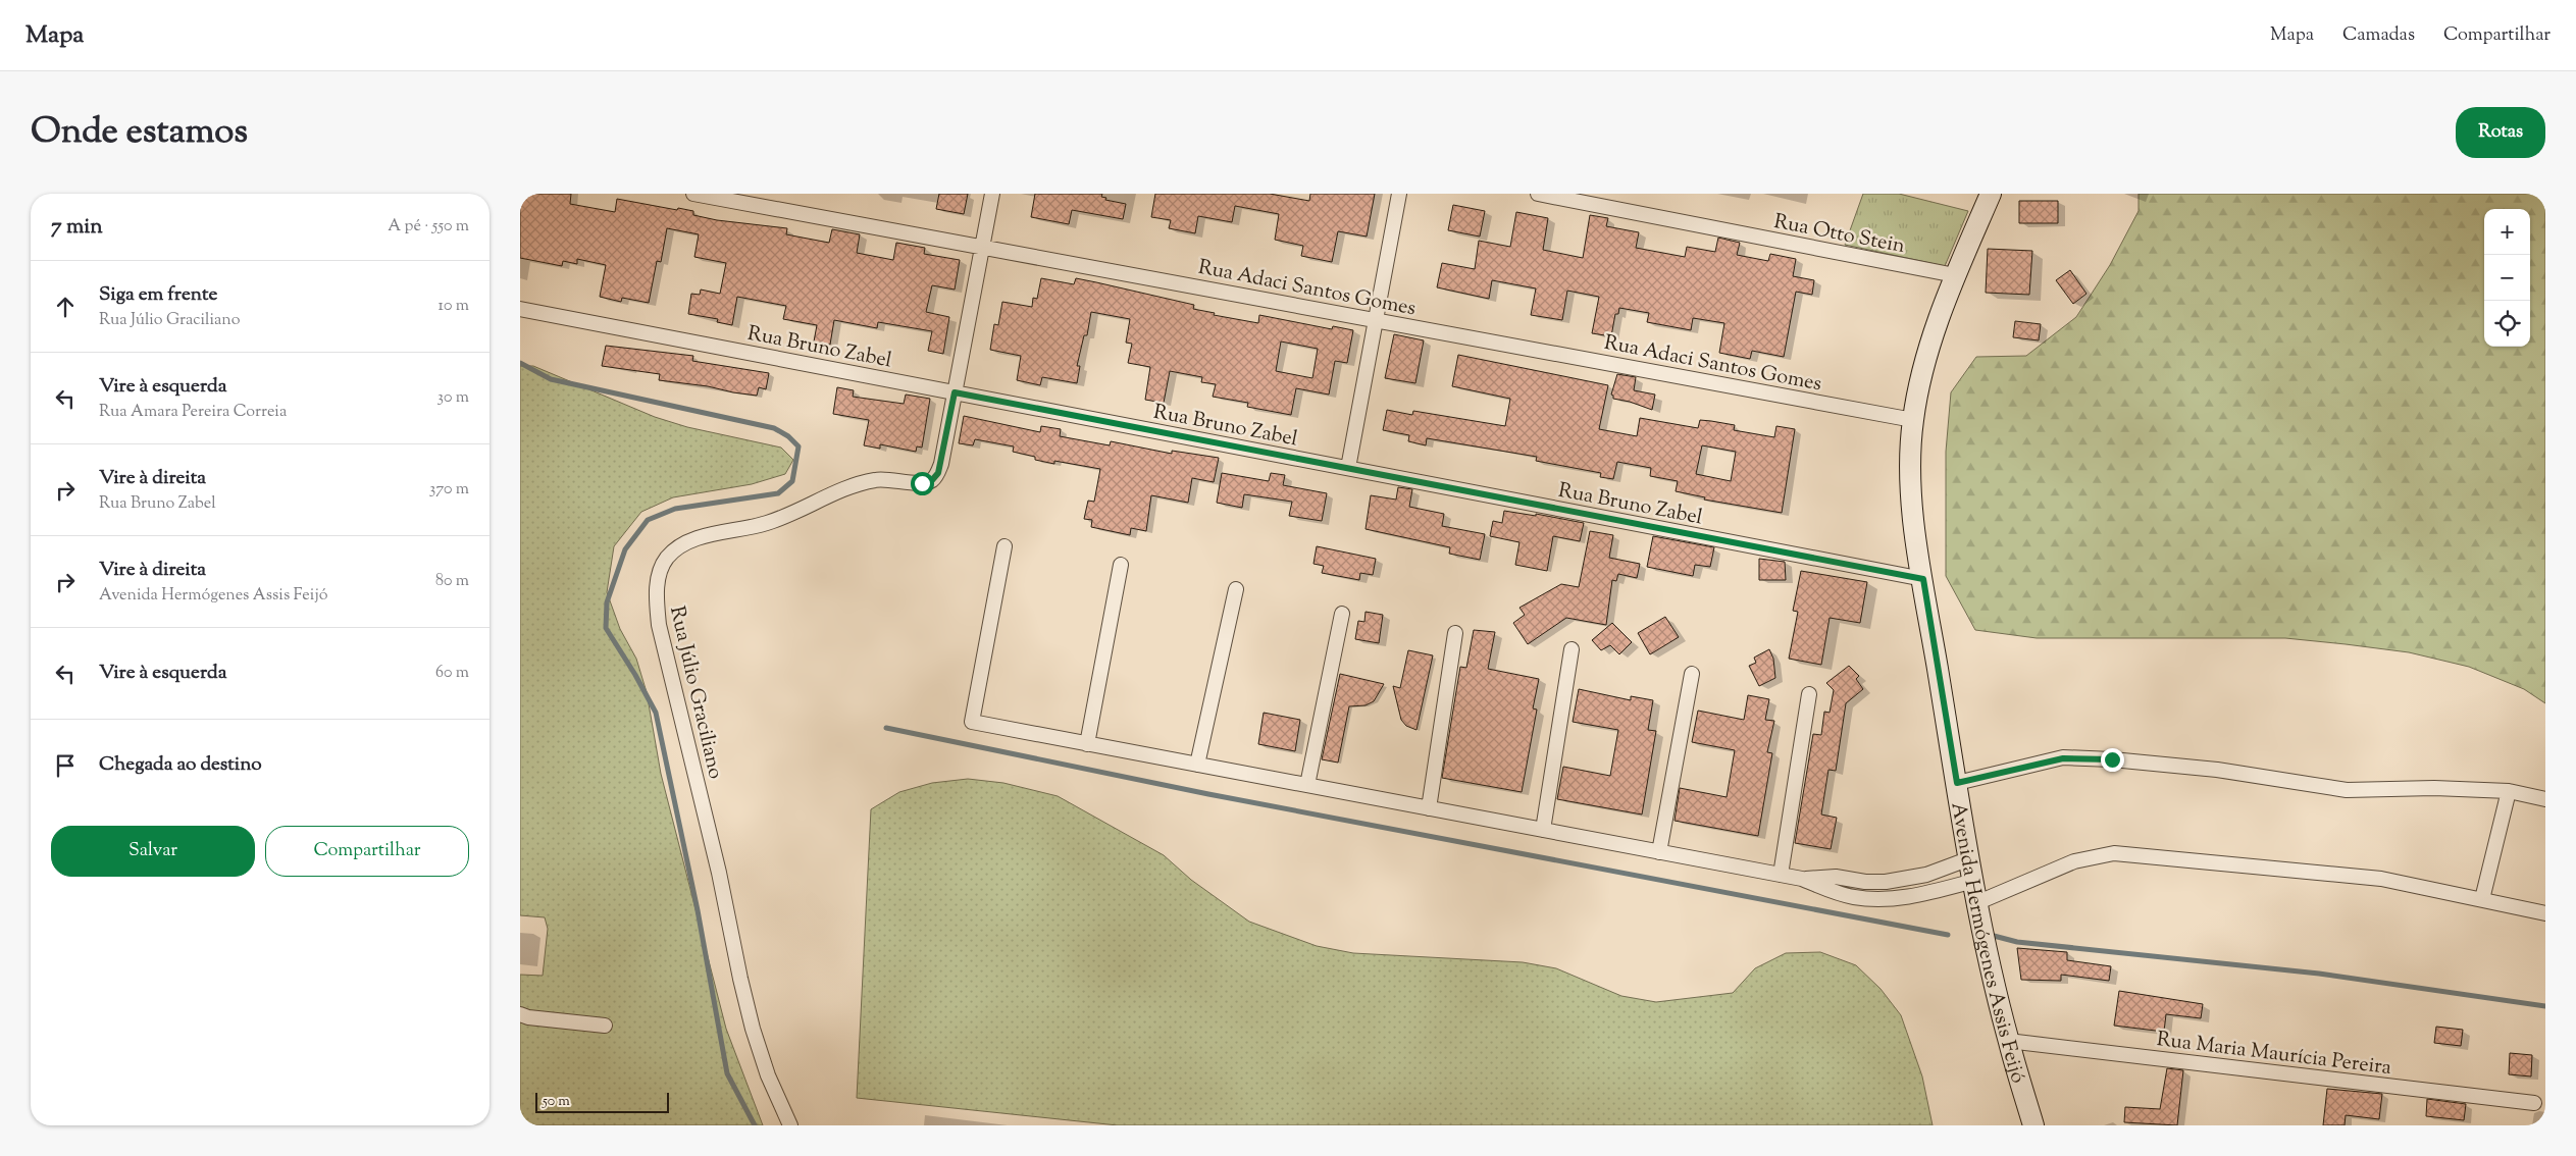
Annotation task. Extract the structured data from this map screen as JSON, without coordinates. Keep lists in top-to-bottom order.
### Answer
{
  "streets": {
    "main road": ["Avenida Hermógenes Assis Feijó"],
    "street": [
      "Rua Otto Stein",
      "Rua Adaci Santos Gomes",
      "Rua Bruno Zabel",
      "Rua Júlio Graciliano",
      "Rua Maria Maurícia Pereira"
    ]
  },
  "crossings": [
    ["Rua Otto Stein", "Avenida Hermógenes Assis Feijó"],
    ["Rua Adaci Santos Gomes", "Avenida Hermógenes Assis Feijó"],
    ["Rua Bruno Zabel", "Rua Júlio Graciliano"],
    ["Rua Bruno Zabel", "Avenida Hermógenes Assis Feijó"],
    ["Avenida Hermógenes Assis Feijó", "Rua Maria Maurícia Pereira"]
  ],
  "scale_bar": "50 m",
  "page": {
    "header": "Mapa",
    "nav": ["Mapa", "Camadas", "Compartilhar"],
    "title": "Onde estamos",
    "buttons": [
      "Rotas",
      ["Salvar", "Compartilhar"]
    ],
    "heading": ["7 min", "A pé · 550 m"],
    "map_buttons": ["+", "−"],
    "list": [
      ["Siga em frente", "Rua Júlio Graciliano", "10 m"],
      ["Vire à esquerda", "Rua Amara Pereira Correia", "30 m"],
      ["Vire à direita", "Rua Bruno Zabel", "370 m"],
      ["Vire à direita", "Avenida Hermógenes Assis Feijó", "80 m"],
      ["Vire à esquerda", "60 m"],
      "Chegada ao destino"
    ],
    "scale": "50 m"
  }
}
